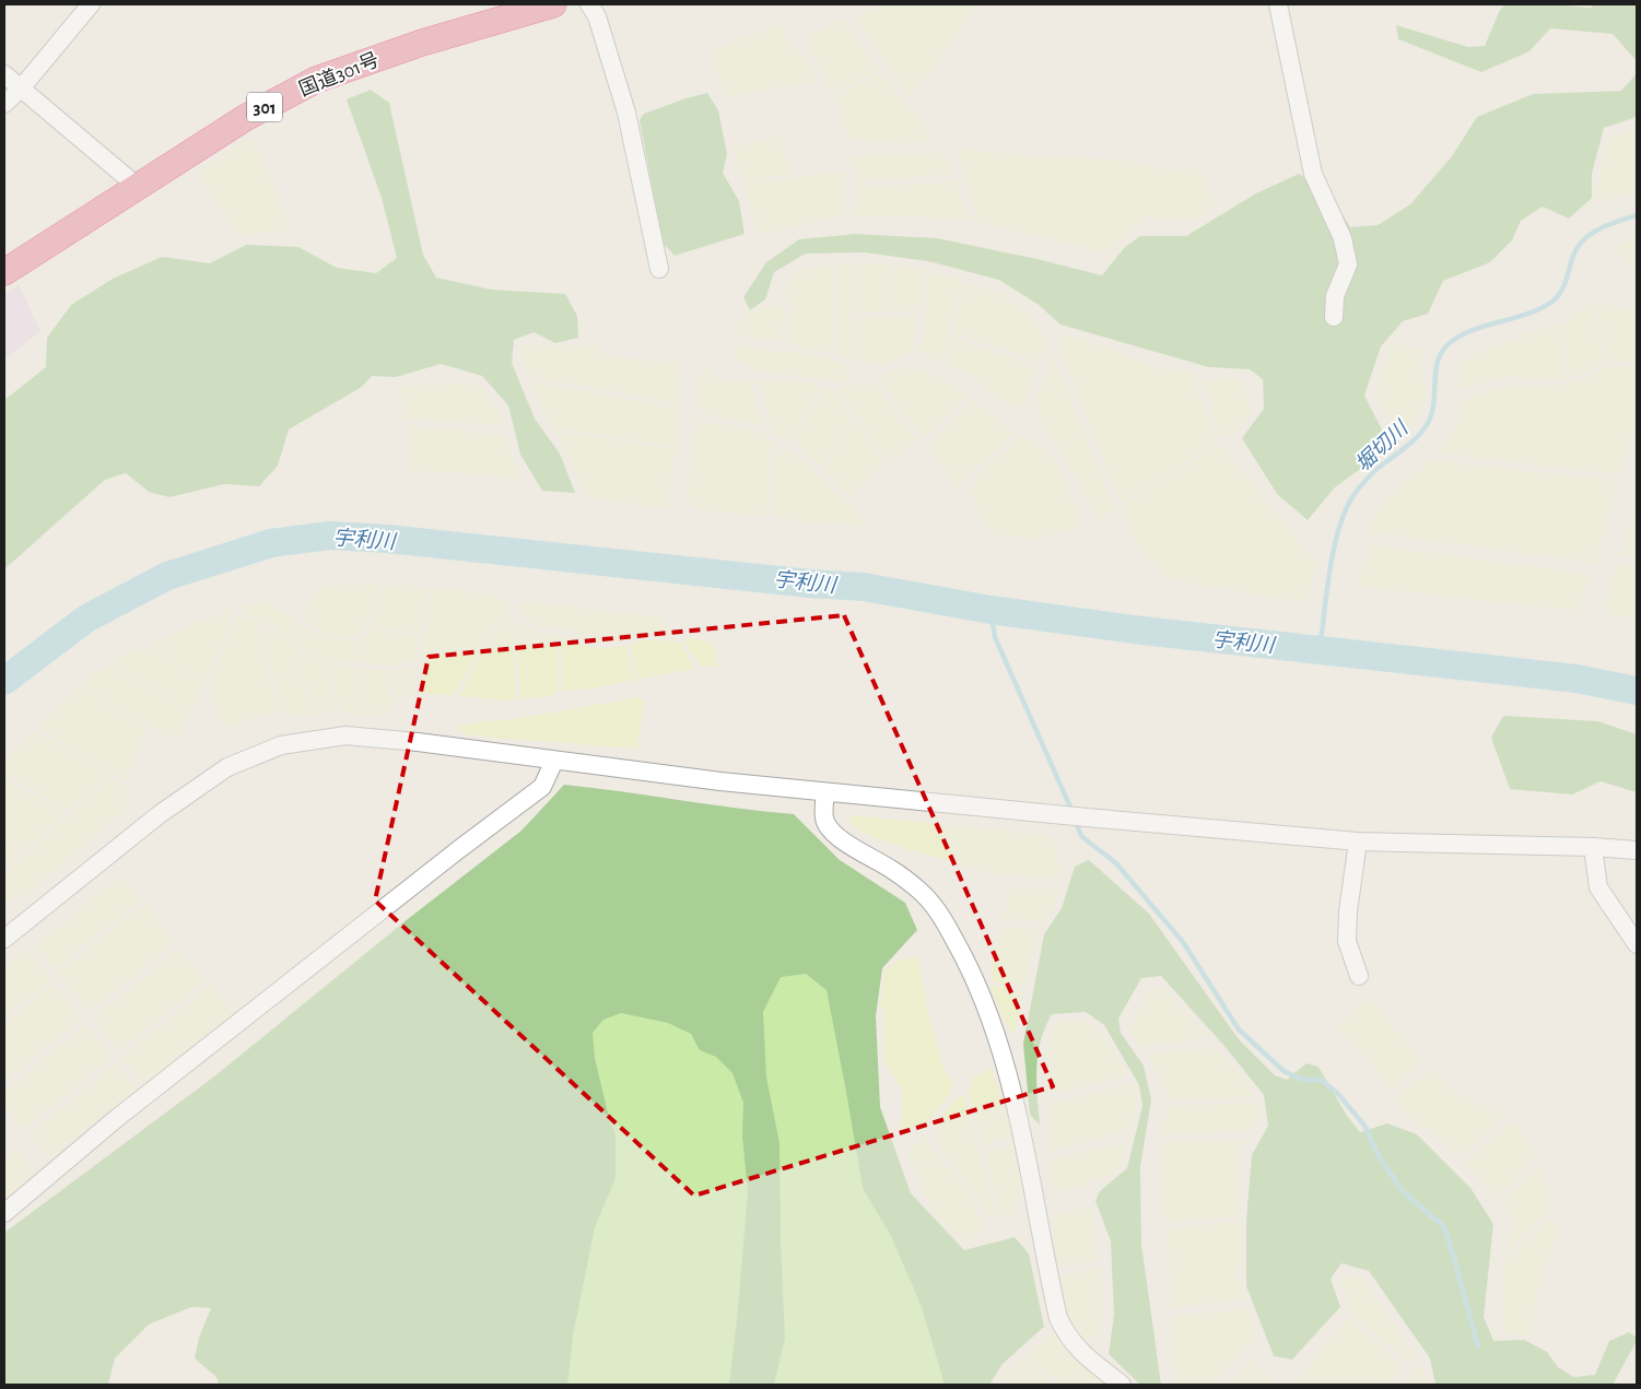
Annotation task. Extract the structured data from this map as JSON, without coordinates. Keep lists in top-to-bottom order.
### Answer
{
  "streets": {
    "highway": ["国道301号", "301"]
  },
  "water": ["堀切川", "宇利川"]
}
